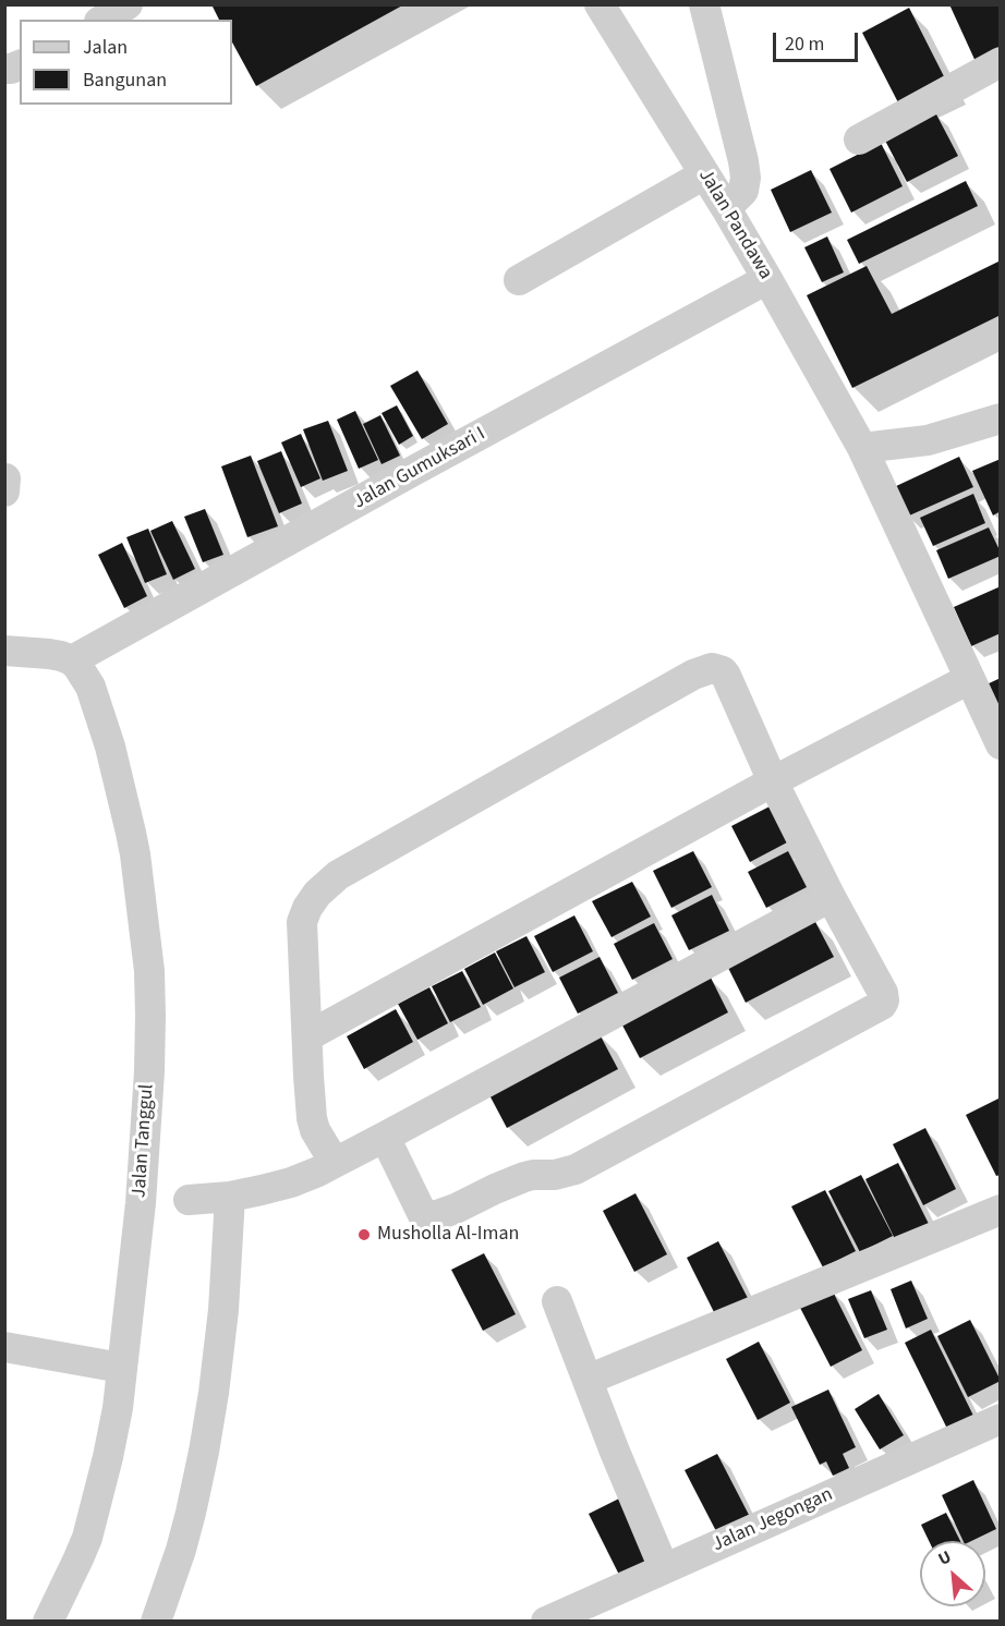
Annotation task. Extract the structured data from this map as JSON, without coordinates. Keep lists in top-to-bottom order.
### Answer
{
  "streets": {
    "street": [
      "Jalan Pandawa",
      "Jalan Gumuksari I",
      "Jalan Tanggul",
      "Jalan Jegongan"
    ]
  },
  "crossings": [
    ["Jalan Pandawa", "Jalan Gumuksari I"],
    ["Jalan Gumuksari I", "Jalan Tanggul"]
  ],
  "places": ["Musholla Al-Iman"],
  "legend": ["Jalan", "Bangunan"],
  "scale_bar": "20 m",
  "north": "top left"
}
